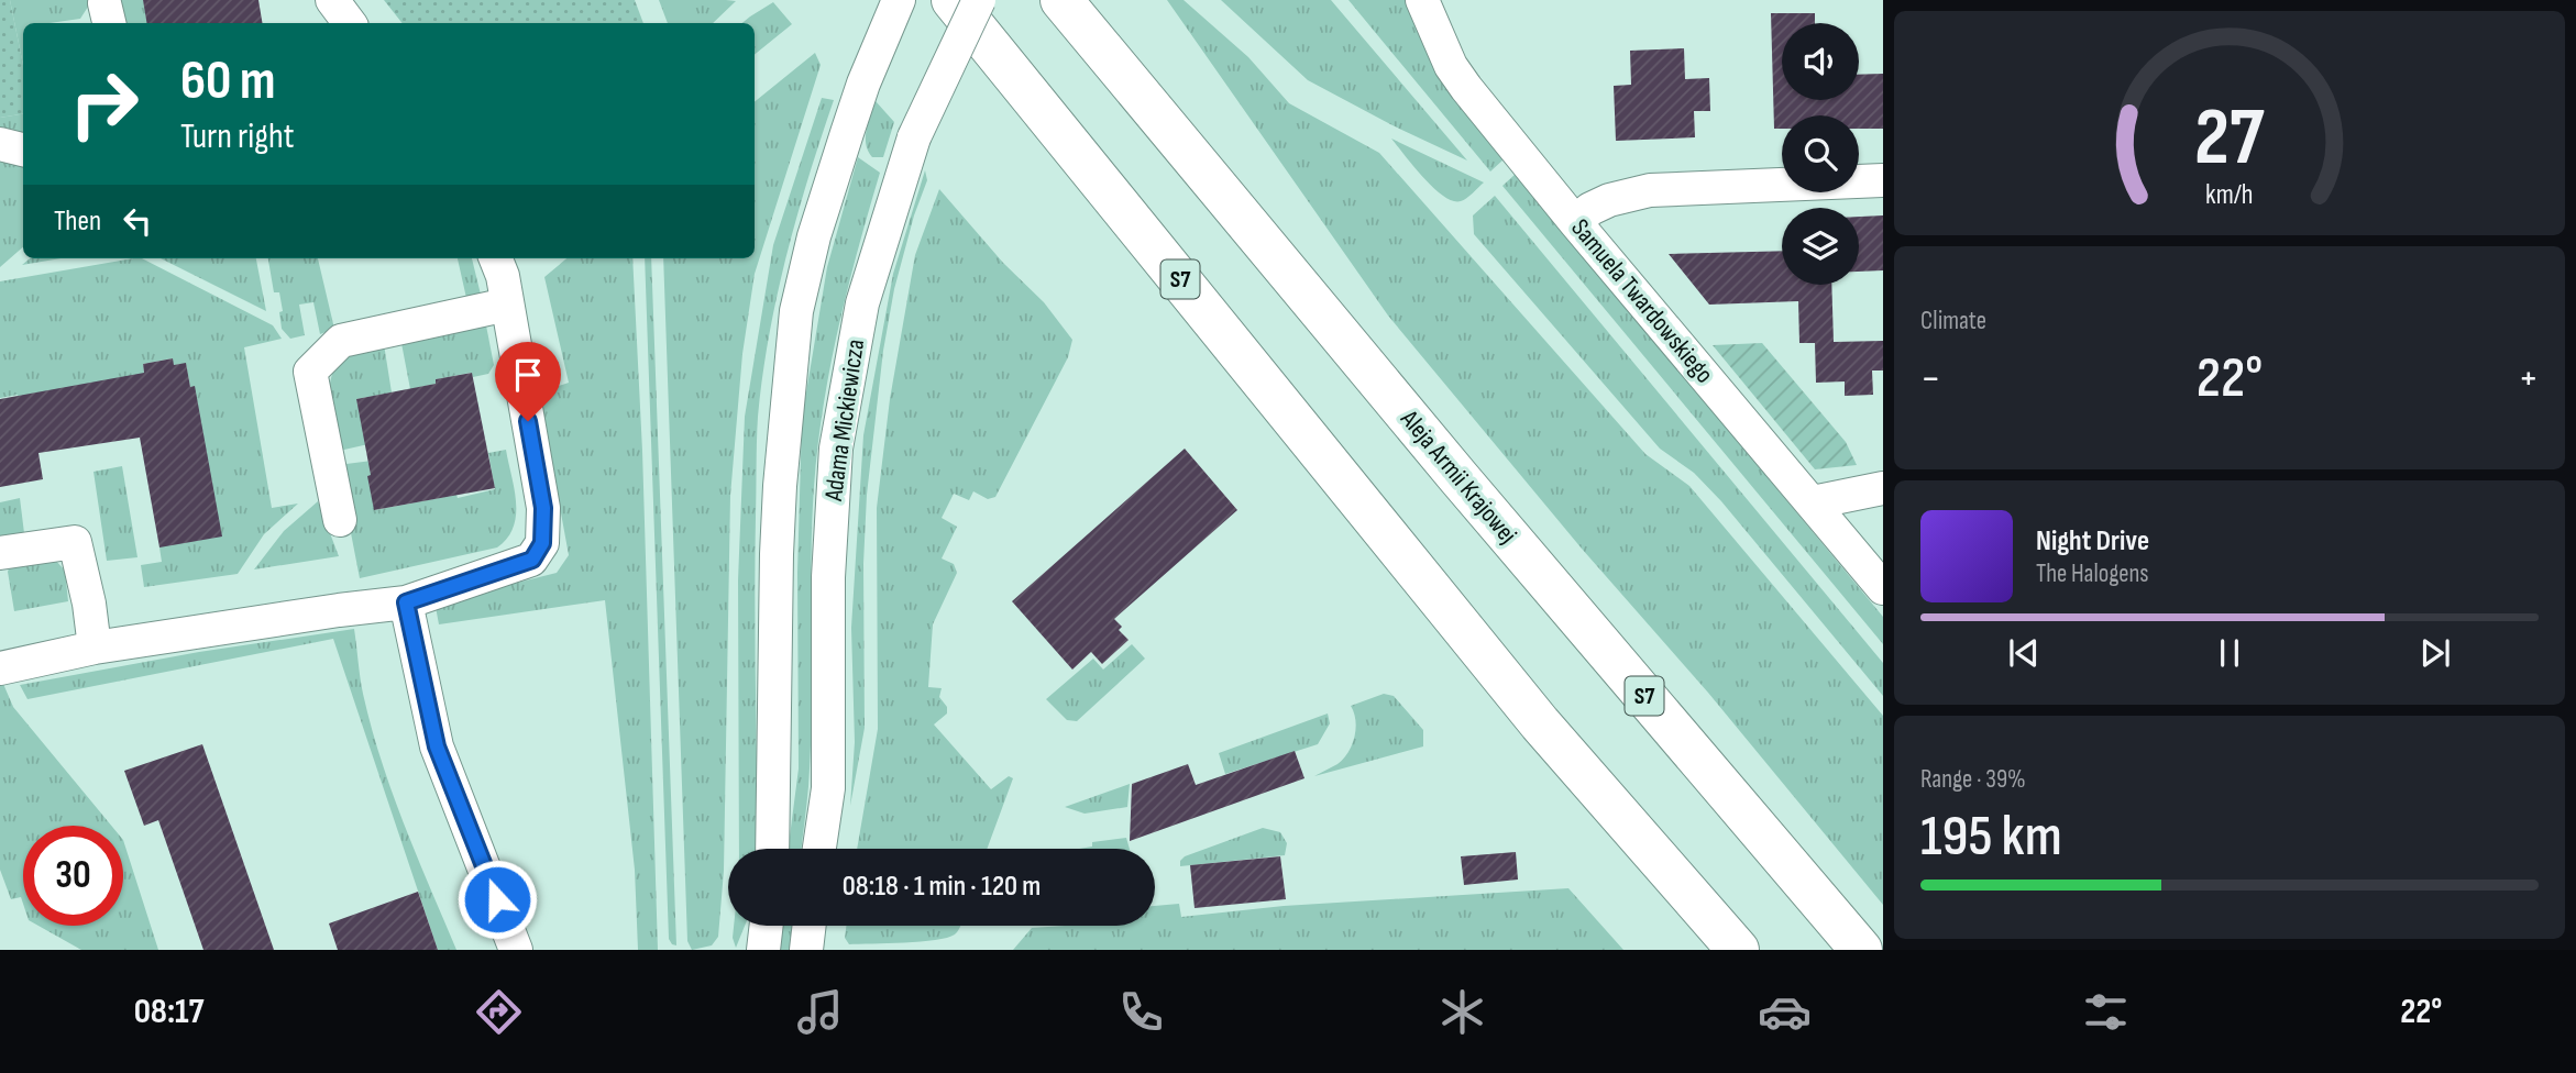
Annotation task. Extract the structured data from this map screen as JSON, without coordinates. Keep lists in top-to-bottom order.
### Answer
{
  "streets": {
    "highway": ["S7", "Aleja Armii Krajowej"],
    "street": ["Samuela Twardowskiego", "Adama Mickiewicza"]
  },
  "page": {
    "turn": ["60 m", "Turn right"],
    "then": "Then",
    "tile": [
      "Climate",
      ["Range · 39%", "195 km"]
    ],
    "heat": ["−", "22°", "+"],
    "song": ["Night Drive", "The Halogens"],
    "limit": "30",
    "trip": "08:18 · 1 min · 120 m",
    "tabs": ["08:17", "22°"],
    "gauge": ["27", "km/h"]
  }
}
